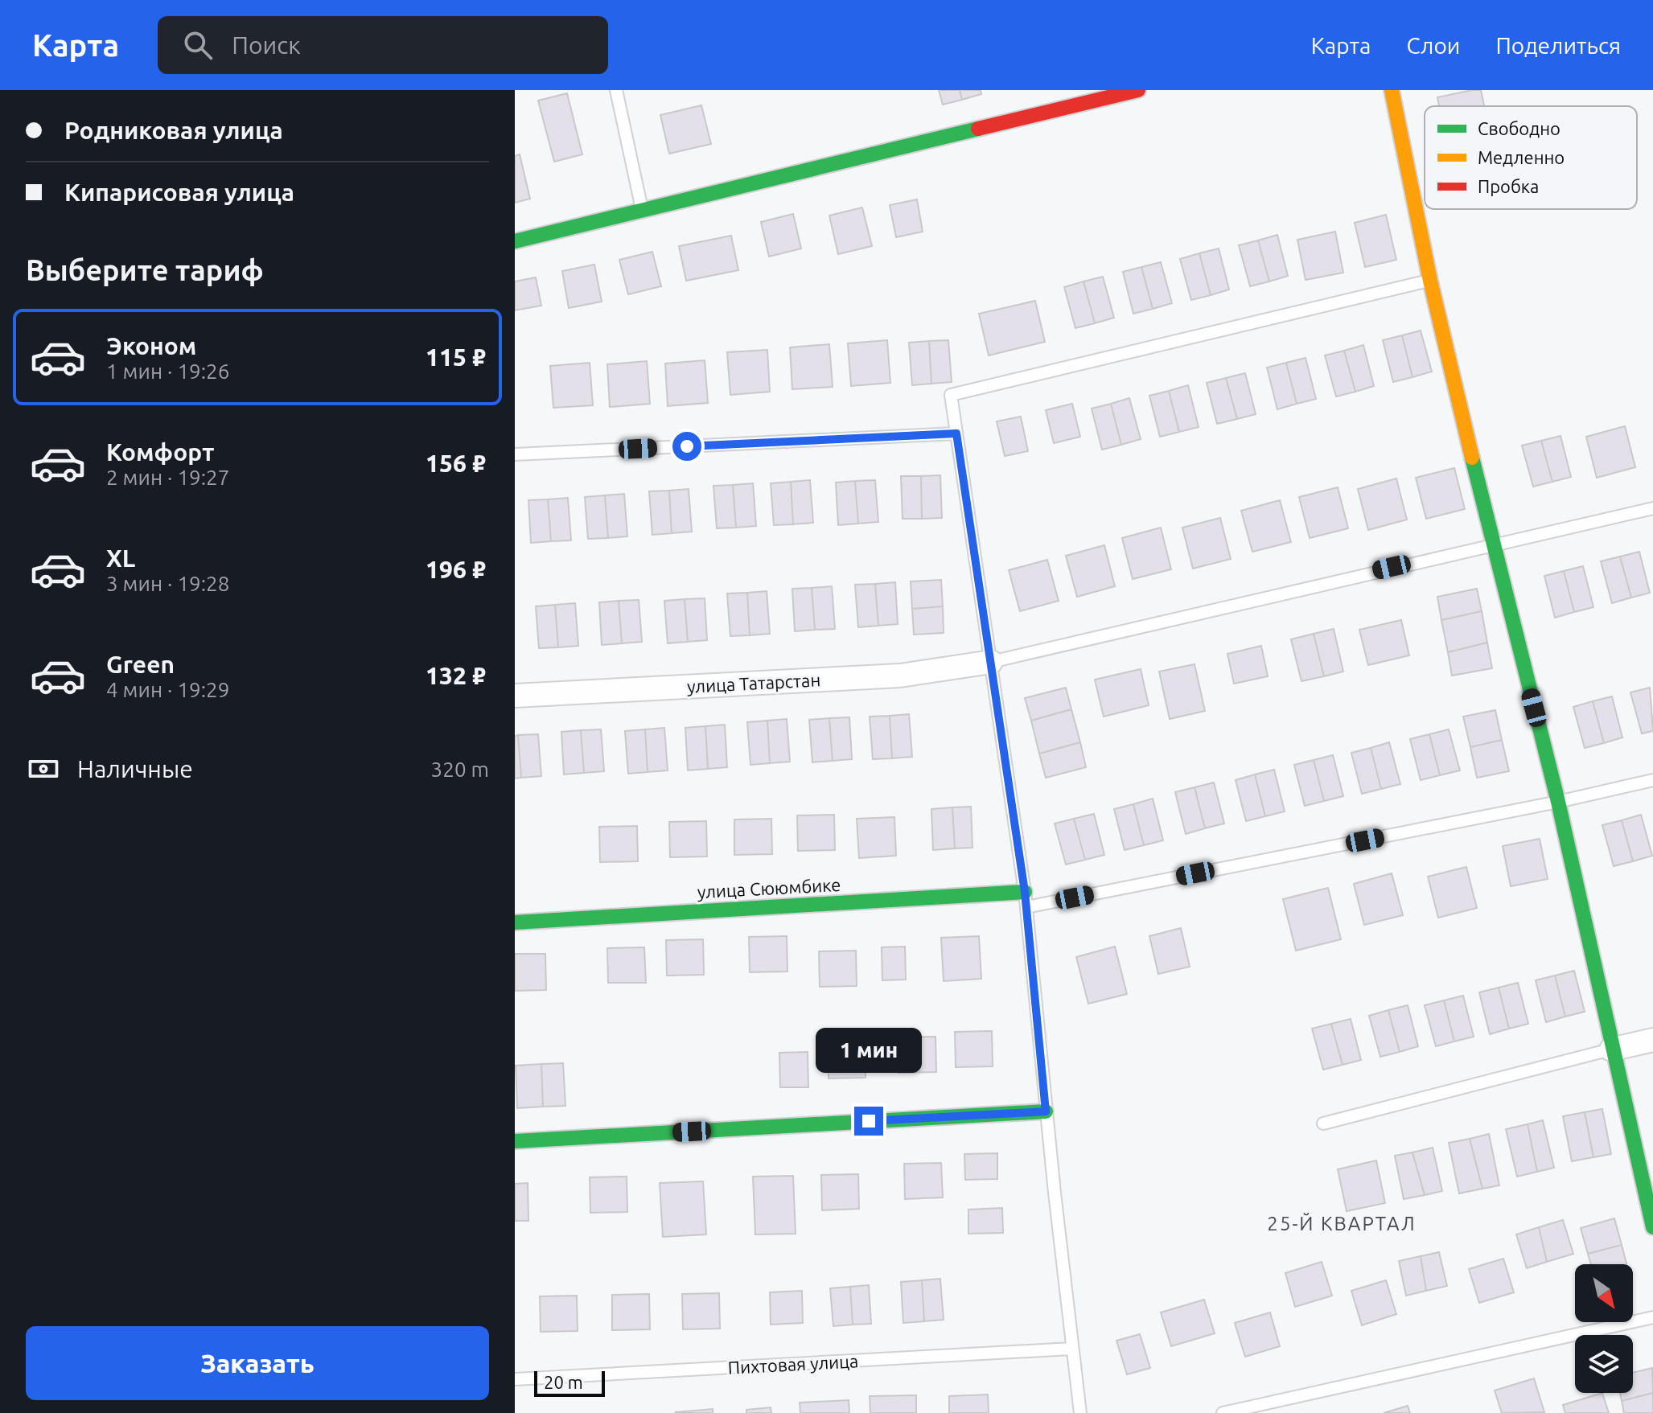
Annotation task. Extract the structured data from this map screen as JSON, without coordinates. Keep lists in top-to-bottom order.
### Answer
{
  "streets": {
    "street": ["улица Татарстан", "улица Сююмбике"],
    "lane": ["Пихтовая улица"]
  },
  "districts": ["25-Й КВАРТАЛ"],
  "legend": ["Свободно", "Медленно", "Пробка"],
  "scale_bar": "20 m",
  "north": "bottom right",
  "page": {
    "header": "Карта",
    "search": "Поиск",
    "nav": ["Карта", "Слои", "Поделиться"],
    "banner": ["Родниковая улица", "Кипарисовая улица"],
    "heading": "Выберите тариф",
    "list": [
      {
        "name": "Эконом",
        "note": "1 мин · 19:26",
        "value": "115 ₽"
      },
      {
        "name": "Комфорт",
        "note": "2 мин · 19:27",
        "value": "156 ₽"
      },
      {
        "name": "XL",
        "note": "3 мин · 19:28",
        "value": "196 ₽"
      },
      {
        "name": "Green",
        "note": "4 мин · 19:29",
        "value": "132 ₽"
      }
    ],
    "pay": ["Наличные", "320 m"],
    "bubble": "1 мин",
    "buttons": "Заказать",
    "scale": "20 m"
  }
}
